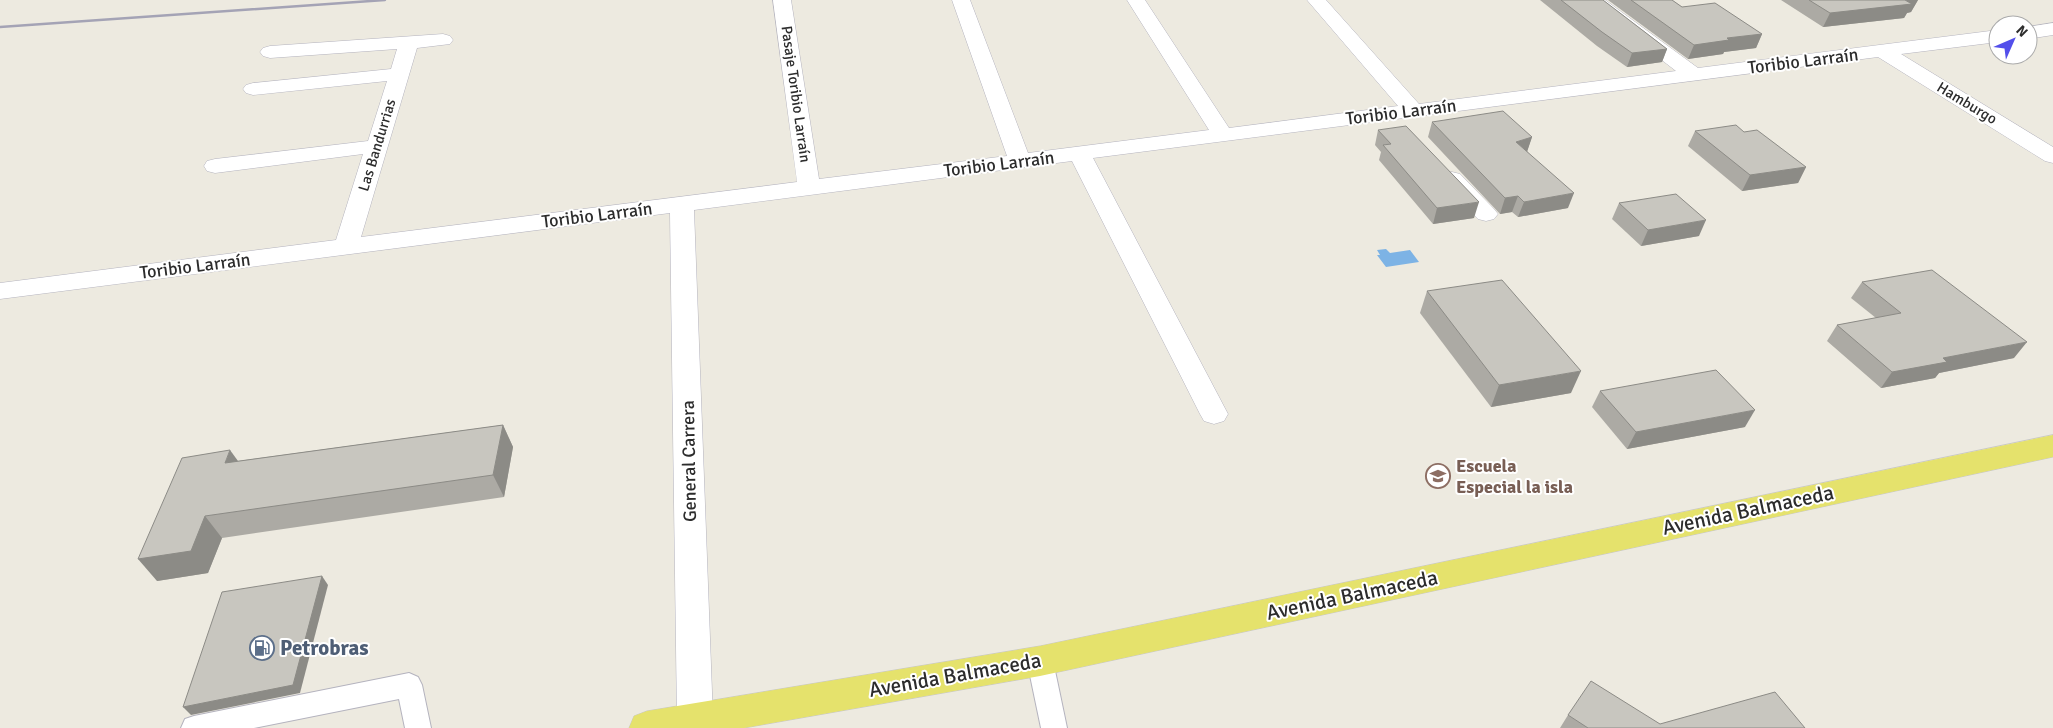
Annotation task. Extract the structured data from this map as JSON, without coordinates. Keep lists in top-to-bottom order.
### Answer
{
  "streets": {
    "main road": ["Avenida Balmaceda"],
    "street": [
      "Toribio Larraín",
      "Pasaje Toribio Larraín",
      "Hamburgo",
      "Las Bandurrias",
      "General Carrera"
    ]
  },
  "crossings": [
    ["Toribio Larraín", "Pasaje Toribio Larraín"],
    ["Toribio Larraín", "Hamburgo"],
    ["Toribio Larraín", "Las Bandurrias"],
    ["Toribio Larraín", "General Carrera"],
    ["General Carrera", "Avenida Balmaceda"]
  ],
  "places": {
    "school or university": ["Escuela Especial la isla"],
    "fuel station": ["Petrobras"]
  },
  "north": "top right"
}
